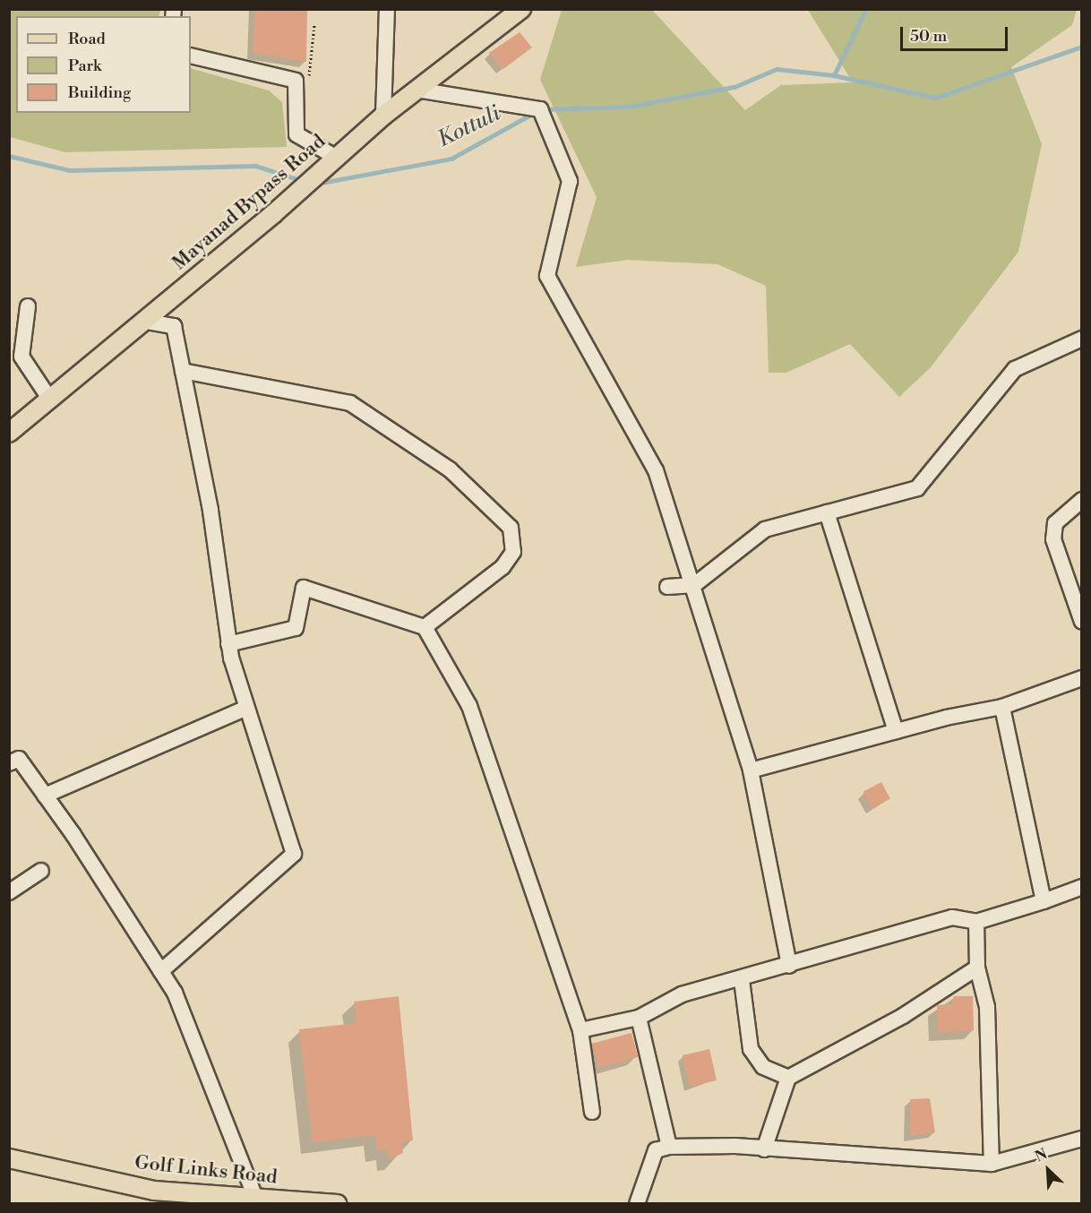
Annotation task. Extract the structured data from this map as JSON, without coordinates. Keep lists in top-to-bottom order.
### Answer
{
  "streets": {
    "main road": ["Mayanad Bypass Road", "Golf Links Road"]
  },
  "water": ["Kottuli"],
  "legend": ["Road", "Park", "Building"],
  "scale_bar": "50 m",
  "north": "top left"
}
